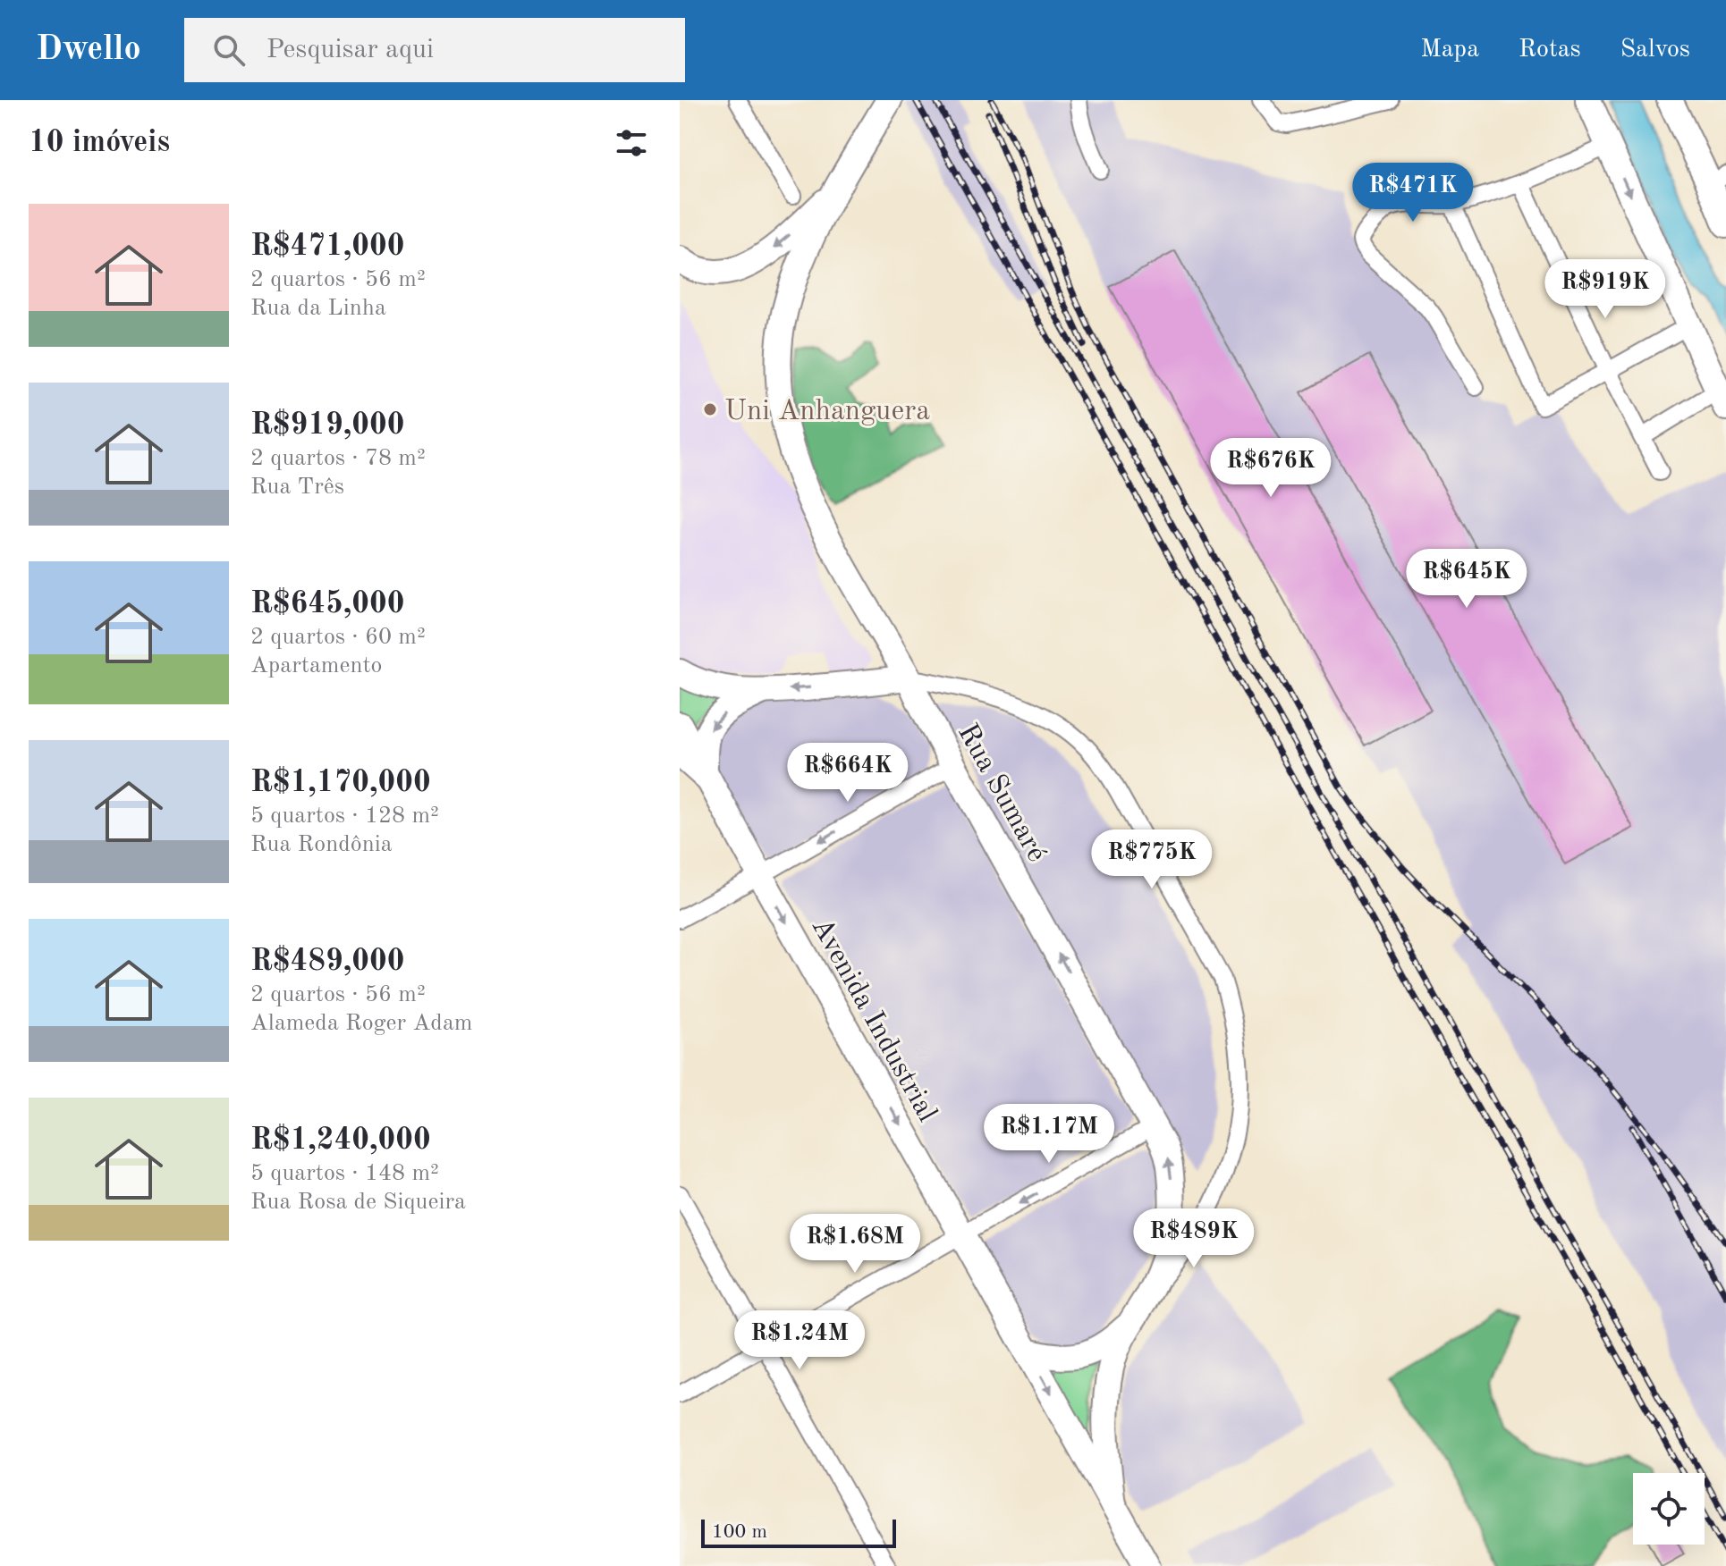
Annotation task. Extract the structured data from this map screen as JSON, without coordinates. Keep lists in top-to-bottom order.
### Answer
{
  "streets": {
    "main road": ["Rua Sumaré", "Avenida Industrial"]
  },
  "crossings": [
    ["Rua Sumaré", "Avenida Industrial"]
  ],
  "one_way": ["Avenida Industrial"],
  "places": ["Uni Anhanguera"],
  "scale_bar": "100 m",
  "page": {
    "header": "Dwello",
    "search": "Pesquisar aqui",
    "nav": ["Mapa", "Rotas", "Salvos"],
    "heading": "10 imóveis",
    "price": [
      "R$471K",
      "R$919K",
      "R$676K",
      "R$645K",
      "R$664K",
      "R$775K",
      "R$1.17M",
      "R$489K",
      "R$1.68M",
      "R$1.24M"
    ],
    "list": [
      {
        "name": "R$471,000",
        "note": "2 quartos · 56 m² · Rua da Linha"
      },
      {
        "name": "R$919,000",
        "note": "2 quartos · 78 m² · Rua Três"
      },
      {
        "name": "R$645,000",
        "note": "2 quartos · 60 m² · Apartamento"
      },
      {
        "name": "R$1,170,000",
        "note": "5 quartos · 128 m² · Rua Rondônia"
      },
      {
        "name": "R$489,000",
        "note": "2 quartos · 56 m² · Alameda Roger Adam"
      },
      {
        "name": "R$1,240,000",
        "note": "5 quartos · 148 m² · Rua Rosa de Siqueira"
      }
    ],
    "scale": "100 m"
  }
}
